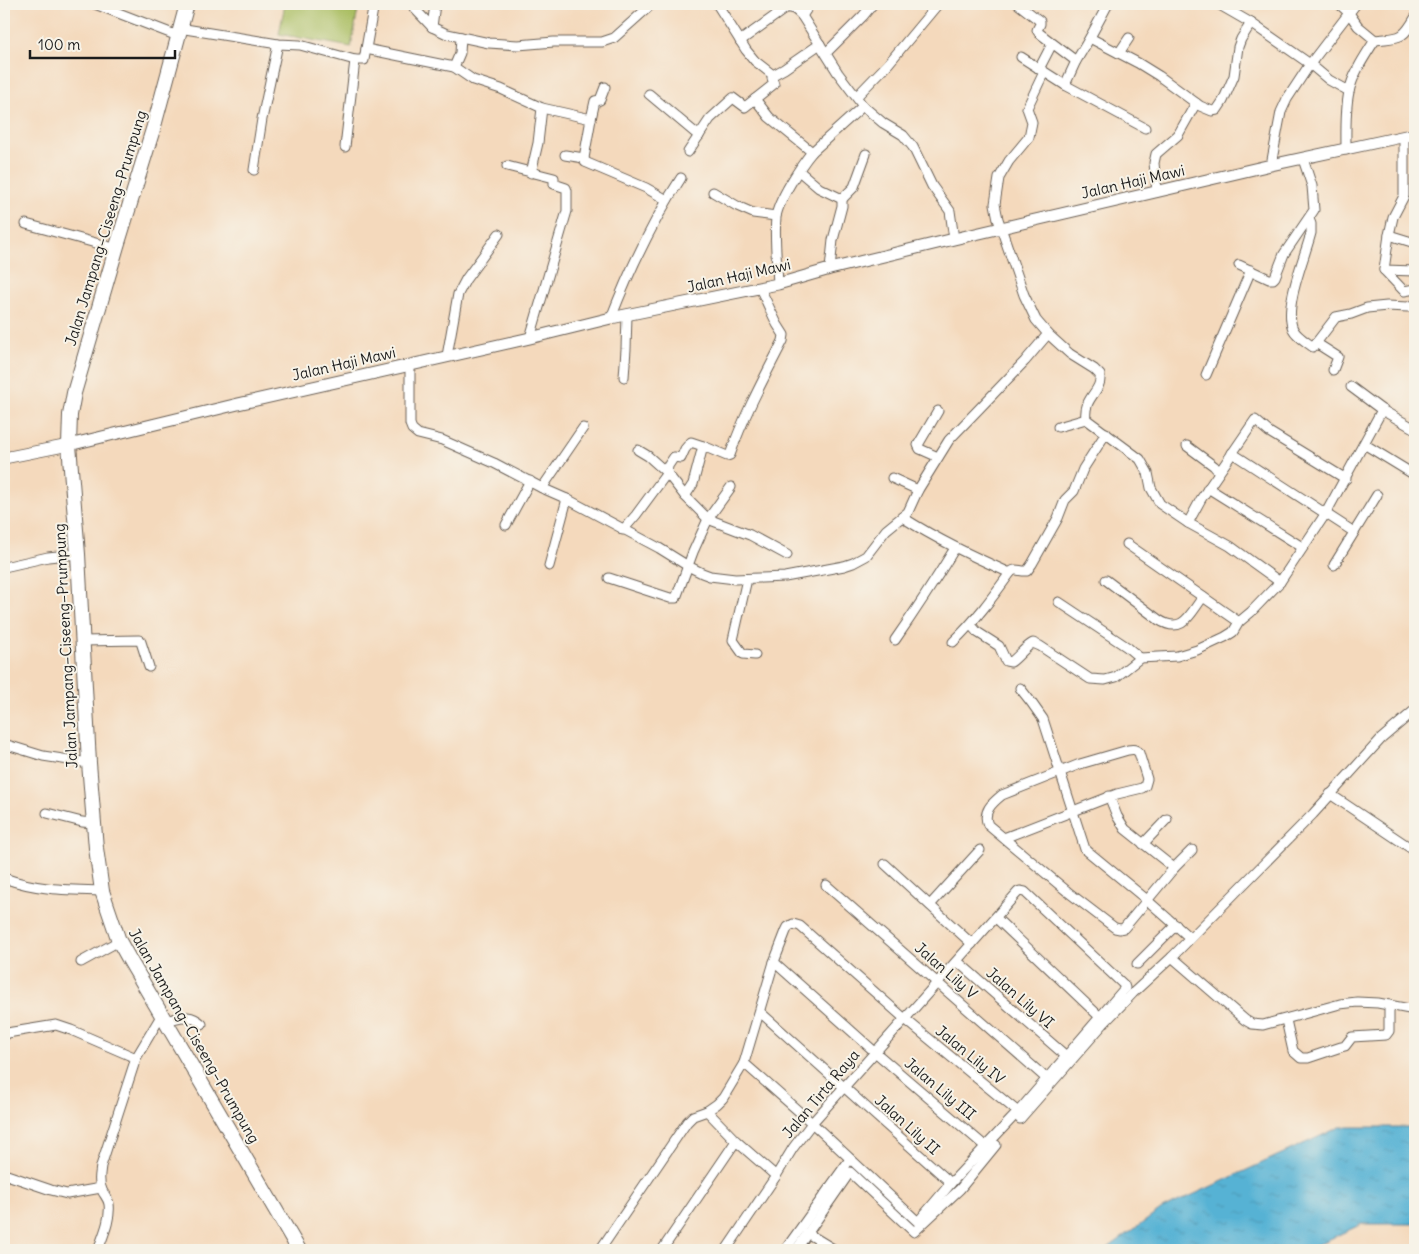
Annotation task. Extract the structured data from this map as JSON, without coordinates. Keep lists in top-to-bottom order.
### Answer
{
  "streets": {
    "main road": ["Jalan Jampang–Ciseeng–Prumpung"],
    "street": [
      "Jalan Haji Mawi",
      "Jalan Lily V",
      "Jalan Lily VI",
      "Jalan Lily IV",
      "Jalan Lily III",
      "Jalan Tirta Raya",
      "Jalan Lily II"
    ]
  },
  "crossings": [
    ["Jalan Haji Mawi", "Jalan Jampang–Ciseeng–Prumpung"],
    ["Jalan Lily V", "Jalan Tirta Raya"],
    ["Jalan Lily VI", "Jalan Tirta Raya"],
    ["Jalan Lily IV", "Jalan Lily III"],
    ["Jalan Lily IV", "Jalan Tirta Raya"],
    ["Jalan Lily III", "Jalan Tirta Raya"],
    ["Jalan Tirta Raya", "Jalan Lily II"]
  ],
  "scale_bar": "100 m"
}
